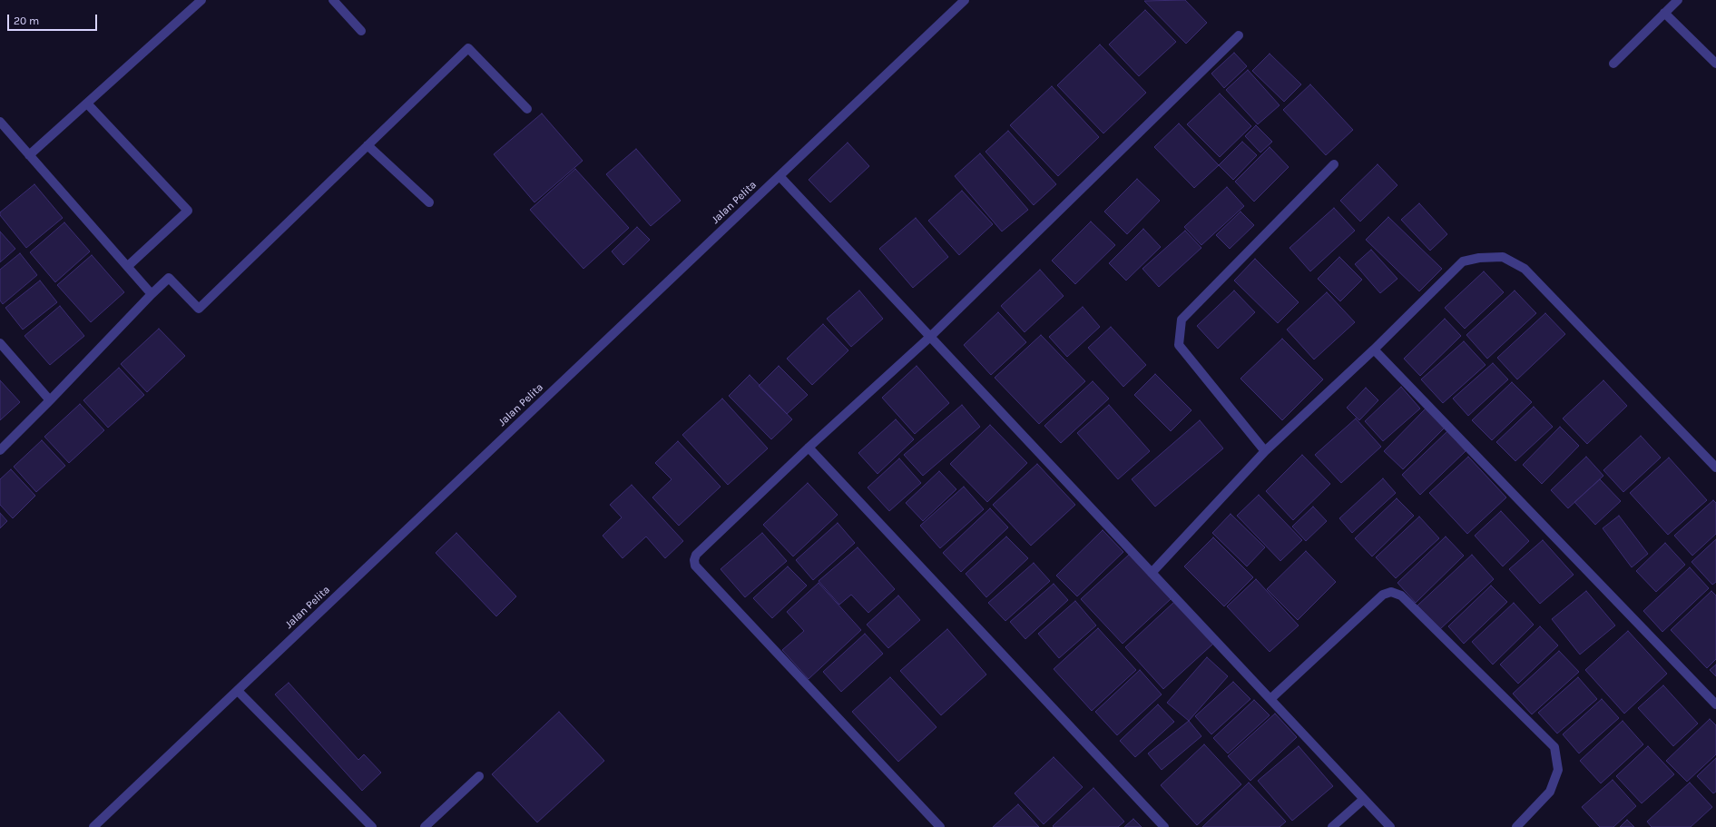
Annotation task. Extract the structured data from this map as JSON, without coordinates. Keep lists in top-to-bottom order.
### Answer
{
  "streets": {
    "street": ["Jalan Pelita"]
  },
  "scale_bar": "20 m"
}
